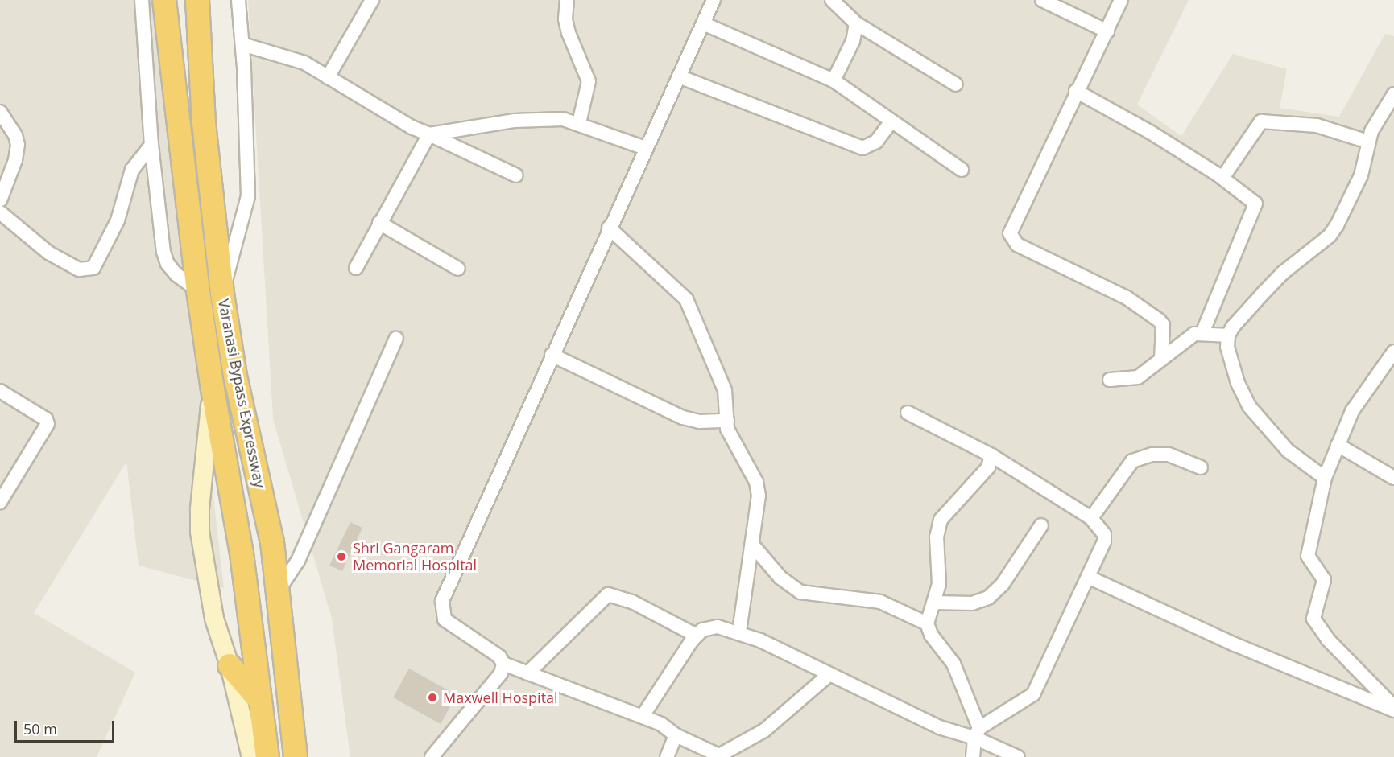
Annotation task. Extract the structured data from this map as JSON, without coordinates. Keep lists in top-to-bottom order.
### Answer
{
  "streets": {
    "highway": ["Varanasi Bypass Expressway"]
  },
  "places": ["Shri Gangaram Memorial Hospital", "Maxwell Hospital"],
  "scale_bar": "50 m"
}
